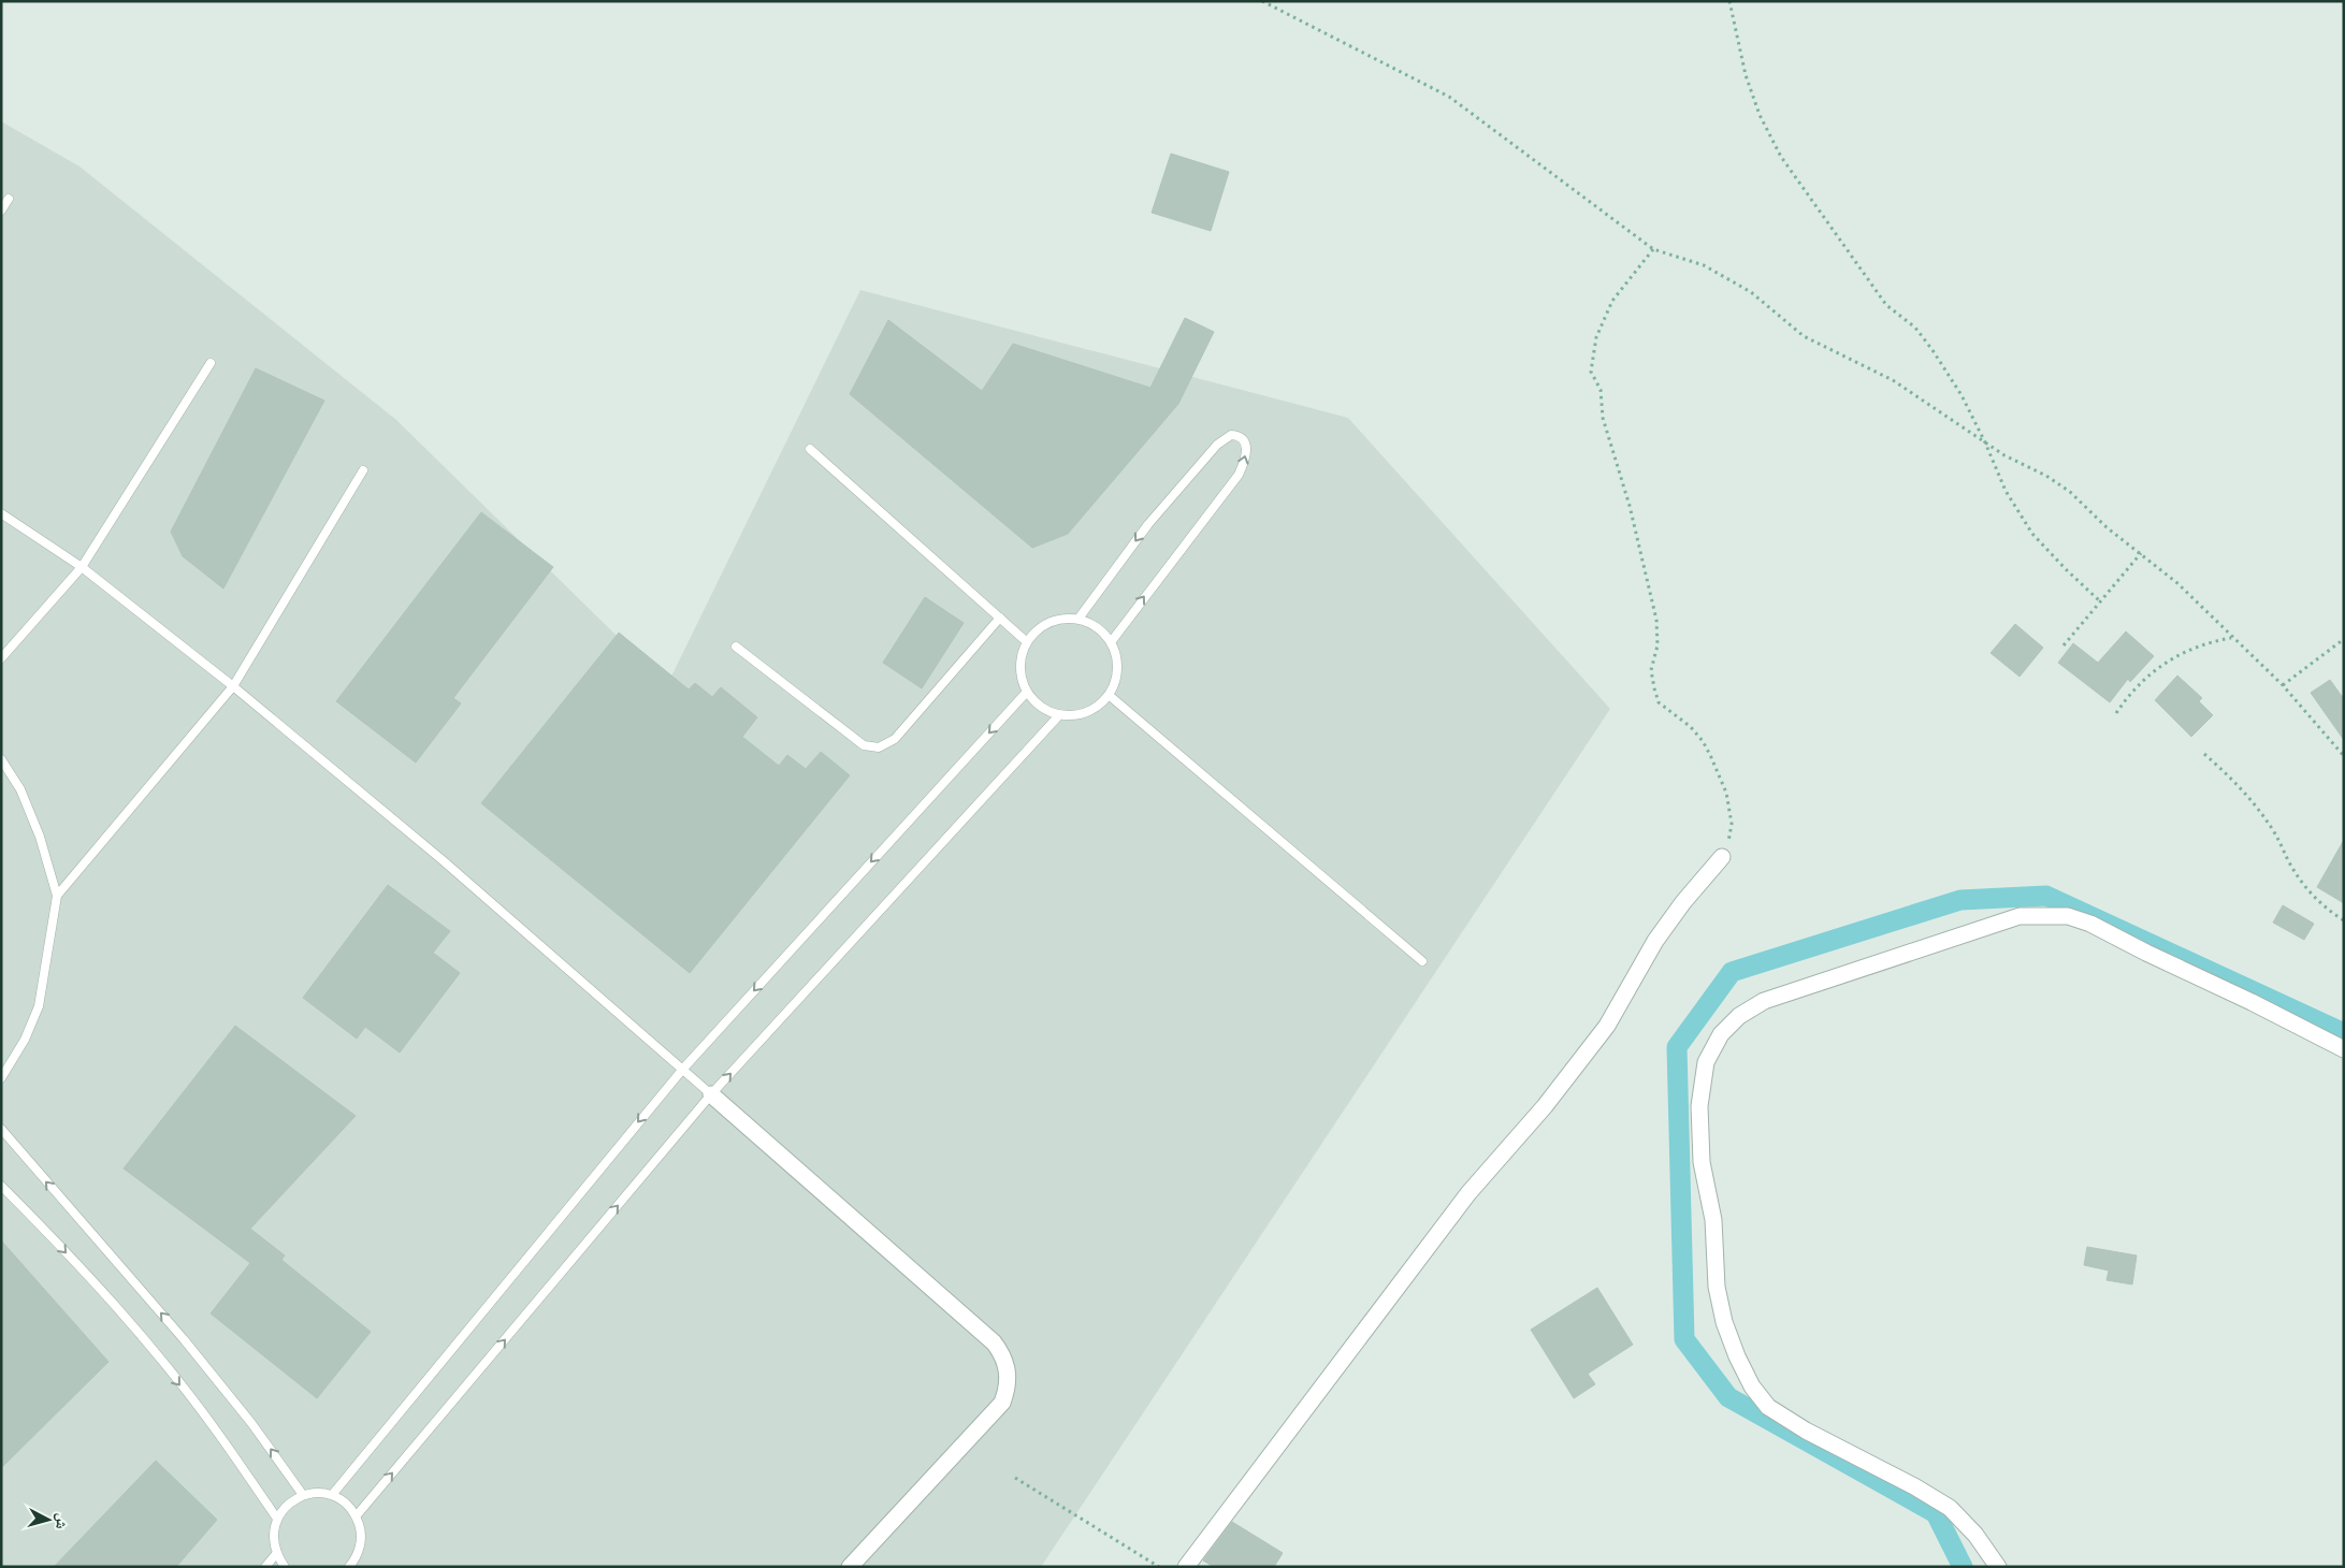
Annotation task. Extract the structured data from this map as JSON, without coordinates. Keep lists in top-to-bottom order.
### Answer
{
  "north": "right"
}
